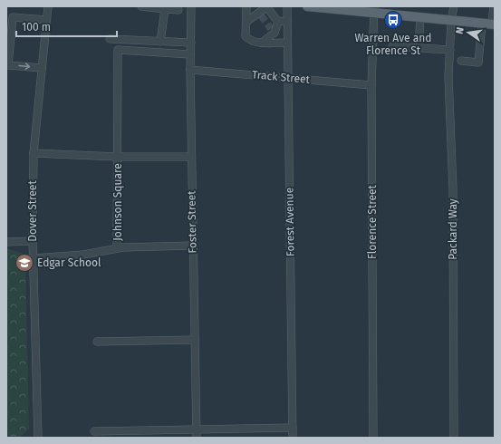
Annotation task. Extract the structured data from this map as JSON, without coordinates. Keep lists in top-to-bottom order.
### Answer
{
  "streets": {
    "street": [
      "Track Street",
      "Johnson Square",
      "Dover Street",
      "Foster Street",
      "Forest Avenue",
      "Florence Street",
      "Packard Way"
    ]
  },
  "crossings": [
    ["Track Street", "Foster Street"],
    ["Track Street", "Forest Avenue"],
    ["Track Street", "Florence Street"],
    ["Johnson Square", "Dover Street"],
    ["Johnson Square", "Foster Street"]
  ],
  "places": {
    "bus stop": ["Warren Ave and Florence St"],
    "school or university": ["Edgar School"]
  },
  "scale_bar": "100 m",
  "north": "left"
}
